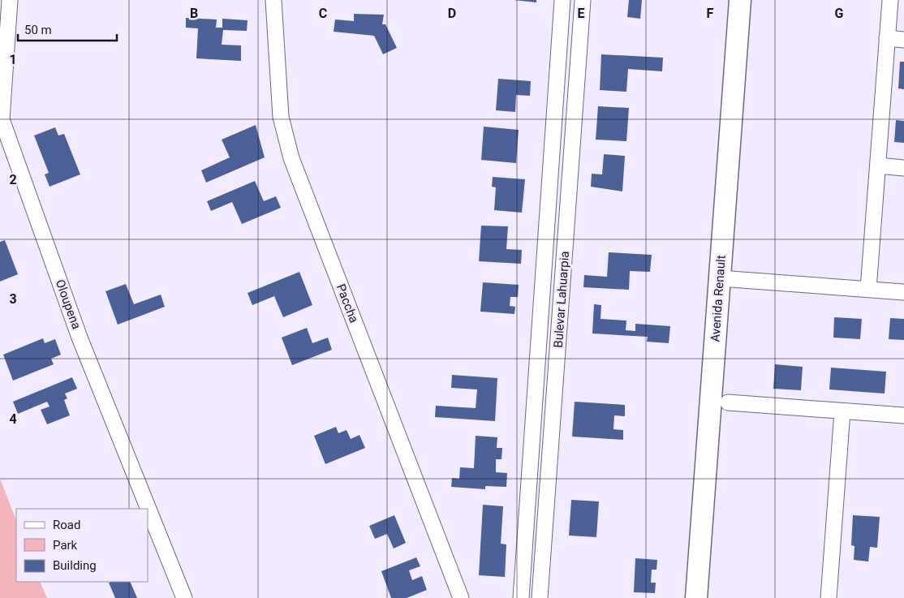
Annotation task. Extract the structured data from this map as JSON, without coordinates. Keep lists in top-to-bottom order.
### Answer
{
  "streets": {
    "street": [
      "Avenida Renault",
      "Bulevar Lahuarpia",
      "Paccha",
      "Oloupena"
    ]
  },
  "legend": ["Road", "Park", "Building"],
  "scale_bar": "50 m",
  "grid": {
    "columns": [
      "B",
      "C",
      "D",
      "E",
      "F",
      "G"
    ],
    "rows": [
      "1",
      "2",
      "3",
      "4"
    ]
  }
}
